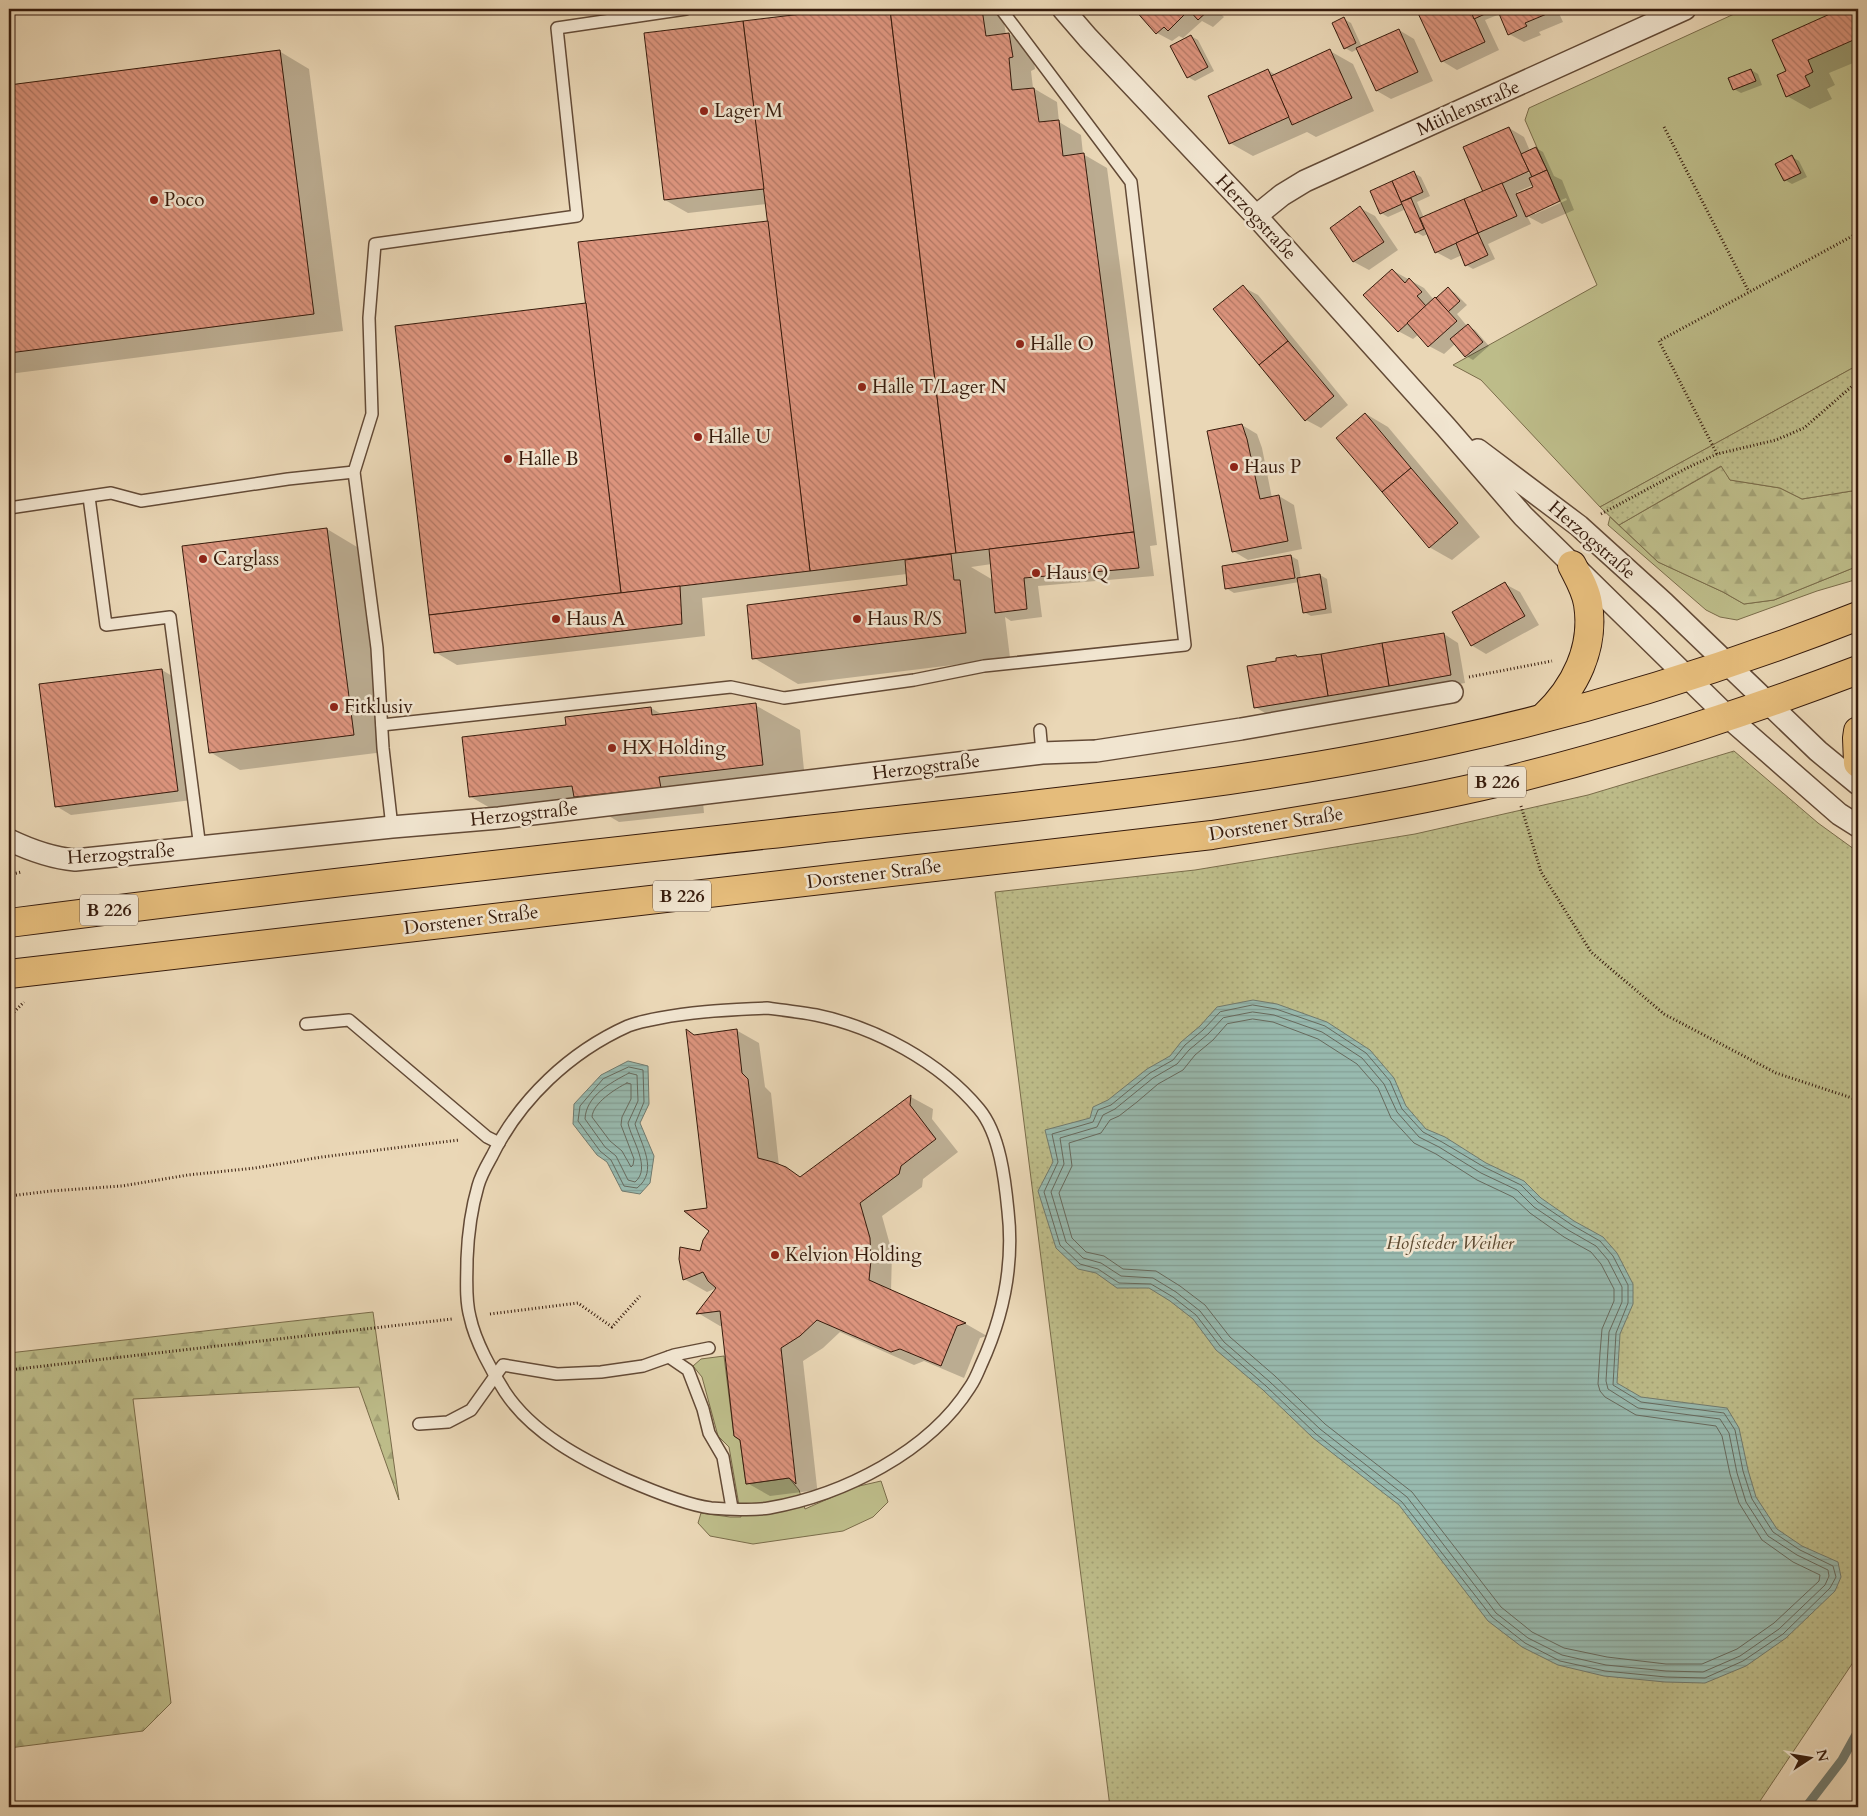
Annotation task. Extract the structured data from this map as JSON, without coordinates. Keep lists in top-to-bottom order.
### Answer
{
  "streets": {
    "main road": ["B 226", "Dorstener Straße"],
    "street": ["Mühlenstraße", "Herzogstraße"]
  },
  "crossings": [
    ["Mühlenstraße", "Herzogstraße"],
    ["Herzogstraße", "B 226"]
  ],
  "parks": ["Hofsteder Weiher"],
  "places": [
    "Lager M",
    "Poco",
    "Halle O",
    "Halle T/Lager N",
    "Halle U",
    "Halle B",
    "Haus P",
    "Carglass",
    "Haus Q",
    "Haus A",
    "Haus R/S",
    "Fitklusiv",
    "HX Holding",
    "Kelvion Holding"
  ],
  "north": "right"
}
